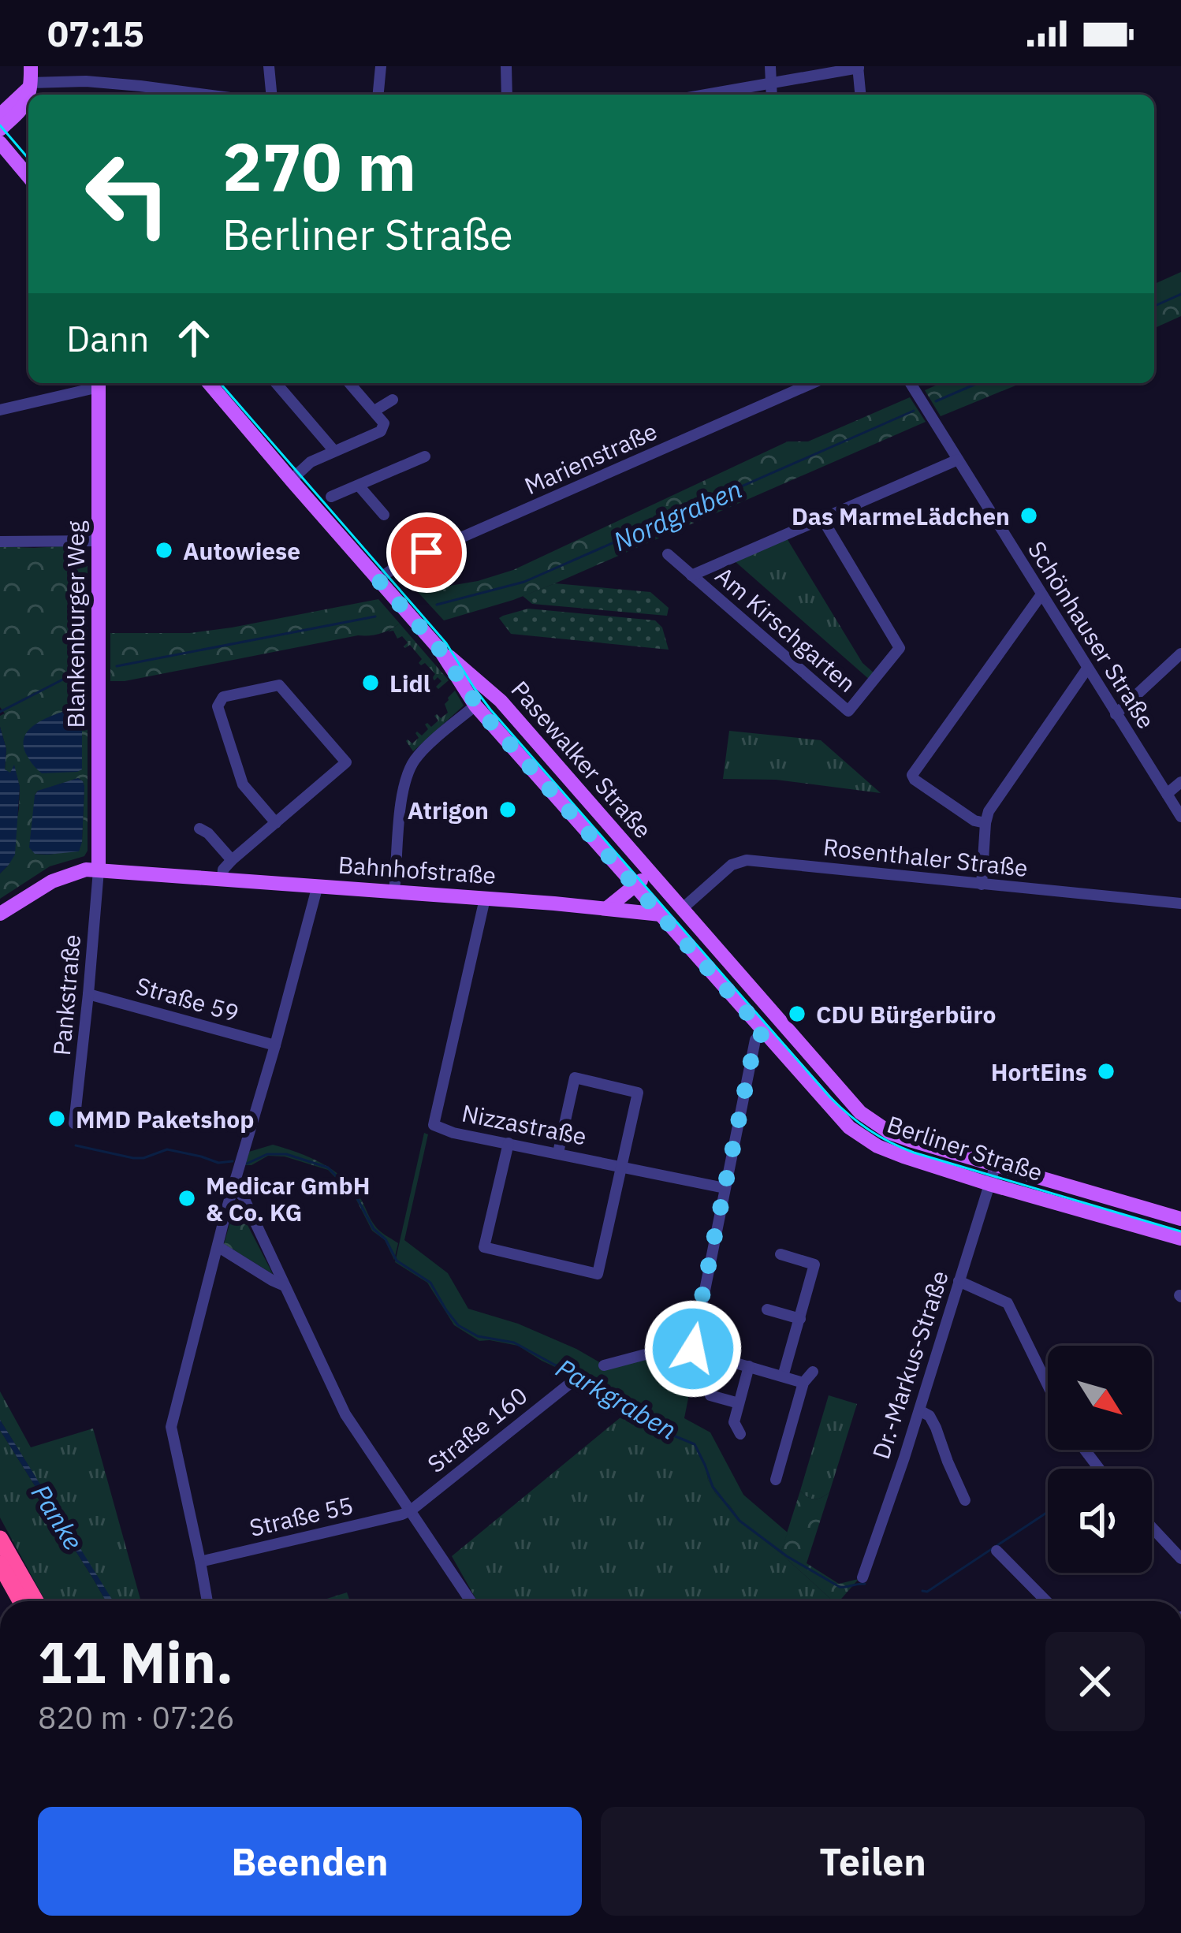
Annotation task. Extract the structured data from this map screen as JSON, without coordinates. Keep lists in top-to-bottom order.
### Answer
{
  "streets": {
    "main road": [
      "Blankenburger Weg",
      "Pasewalker Straße",
      "Bahnhofstraße",
      "Berliner Straße"
    ],
    "street": [
      "Marienstraße",
      "Am Kirschgarten",
      "Schönhauser Straße",
      "Rosenthaler Straße",
      "Pankstraße",
      "Straße 59",
      "Nizzastraße",
      "Dr.-Markus-Straße",
      "Straße 160",
      "Straße 55"
    ]
  },
  "crossings": [
    ["Marienstraße", "Pasewalker Straße"],
    ["Blankenburger Weg", "Bahnhofstraße"],
    ["Blankenburger Weg", "Pankstraße"],
    ["Am Kirschgarten", "Schönhauser Straße"],
    ["Pasewalker Straße", "Rosenthaler Straße"],
    ["Pasewalker Straße", "Bahnhofstraße"],
    ["Pasewalker Straße", "Berliner Straße"],
    ["Rosenthaler Straße", "Berliner Straße"],
    ["Bahnhofstraße", "Pankstraße"],
    ["Bahnhofstraße", "Nizzastraße"],
    ["Bahnhofstraße", "Berliner Straße"],
    ["Pankstraße", "Straße 59"],
    ["Berliner Straße", "Dr.-Markus-Straße"],
    ["Straße 160", "Straße 55"]
  ],
  "water": ["Nordgraben", "Parkgraben", "Panke"],
  "places": [
    "Das MarmeLädchen",
    "Autowiese",
    "Lidl",
    "Atrigon",
    "CDU Bürgerbüro",
    "HortEins",
    "MMD Paketshop",
    "Medicar GmbH & Co. KG"
  ],
  "north": "bottom right",
  "page": {
    "status": "07:15",
    "turn": ["270 m", "Berliner Straße"],
    "then": "Dann",
    "heading": ["11 Min.", "820 m · 07:26"],
    "buttons": ["Beenden", "Teilen"]
  }
}
